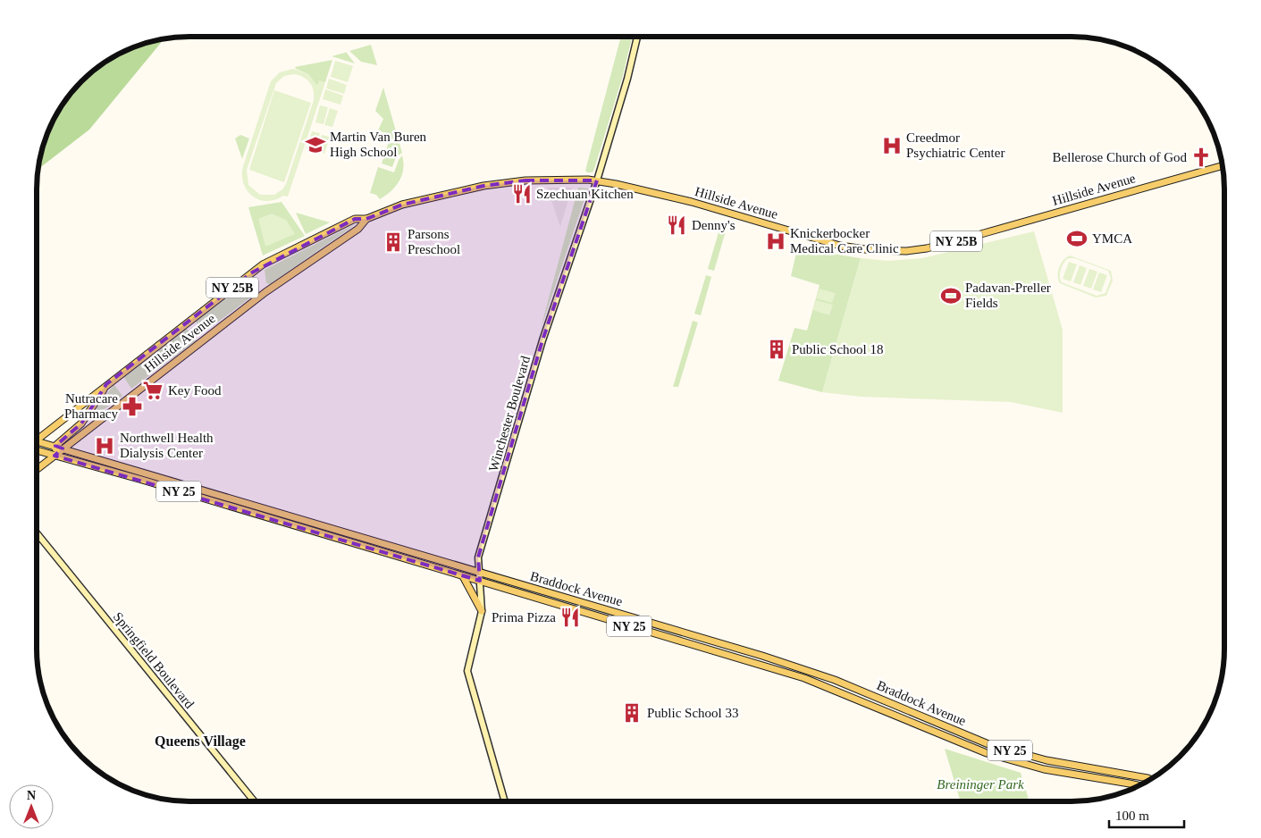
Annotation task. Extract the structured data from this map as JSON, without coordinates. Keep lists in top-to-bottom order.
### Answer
{
  "streets": {
    "main road": [
      "Hillside Avenue",
      "NY 25B",
      "Winchester Boulevard",
      "NY 25",
      "Braddock Avenue",
      "Springfield Boulevard"
    ]
  },
  "crossings": [
    ["Hillside Avenue", "Winchester Boulevard"],
    ["Hillside Avenue", "Braddock Avenue"],
    ["Winchester Boulevard", "Braddock Avenue"]
  ],
  "districts": ["Queens Village"],
  "parks": ["Breininger Park"],
  "places": {
    "school or university": ["Martin Van Buren High School"],
    "hospital": ["Creedmor Psychiatric Center", "Knickerbocker Medical Care Clinic", "Northwell Health Dialysis Center"],
    "church": ["Bellerose Church of God"],
    "restaurant": ["Szechuan Kitchen", "Denny's", "Prima Pizza"],
    "sports": ["YMCA", "Padavan-Preller Fields"],
    "building": ["Parsons Preschool", "Public School 18", "Public School 33"],
    "supermarket": ["Key Food"],
    "pharmacy": ["Nutracare Pharmacy"]
  },
  "scale_bar": "100 m",
  "north": "top"
}
